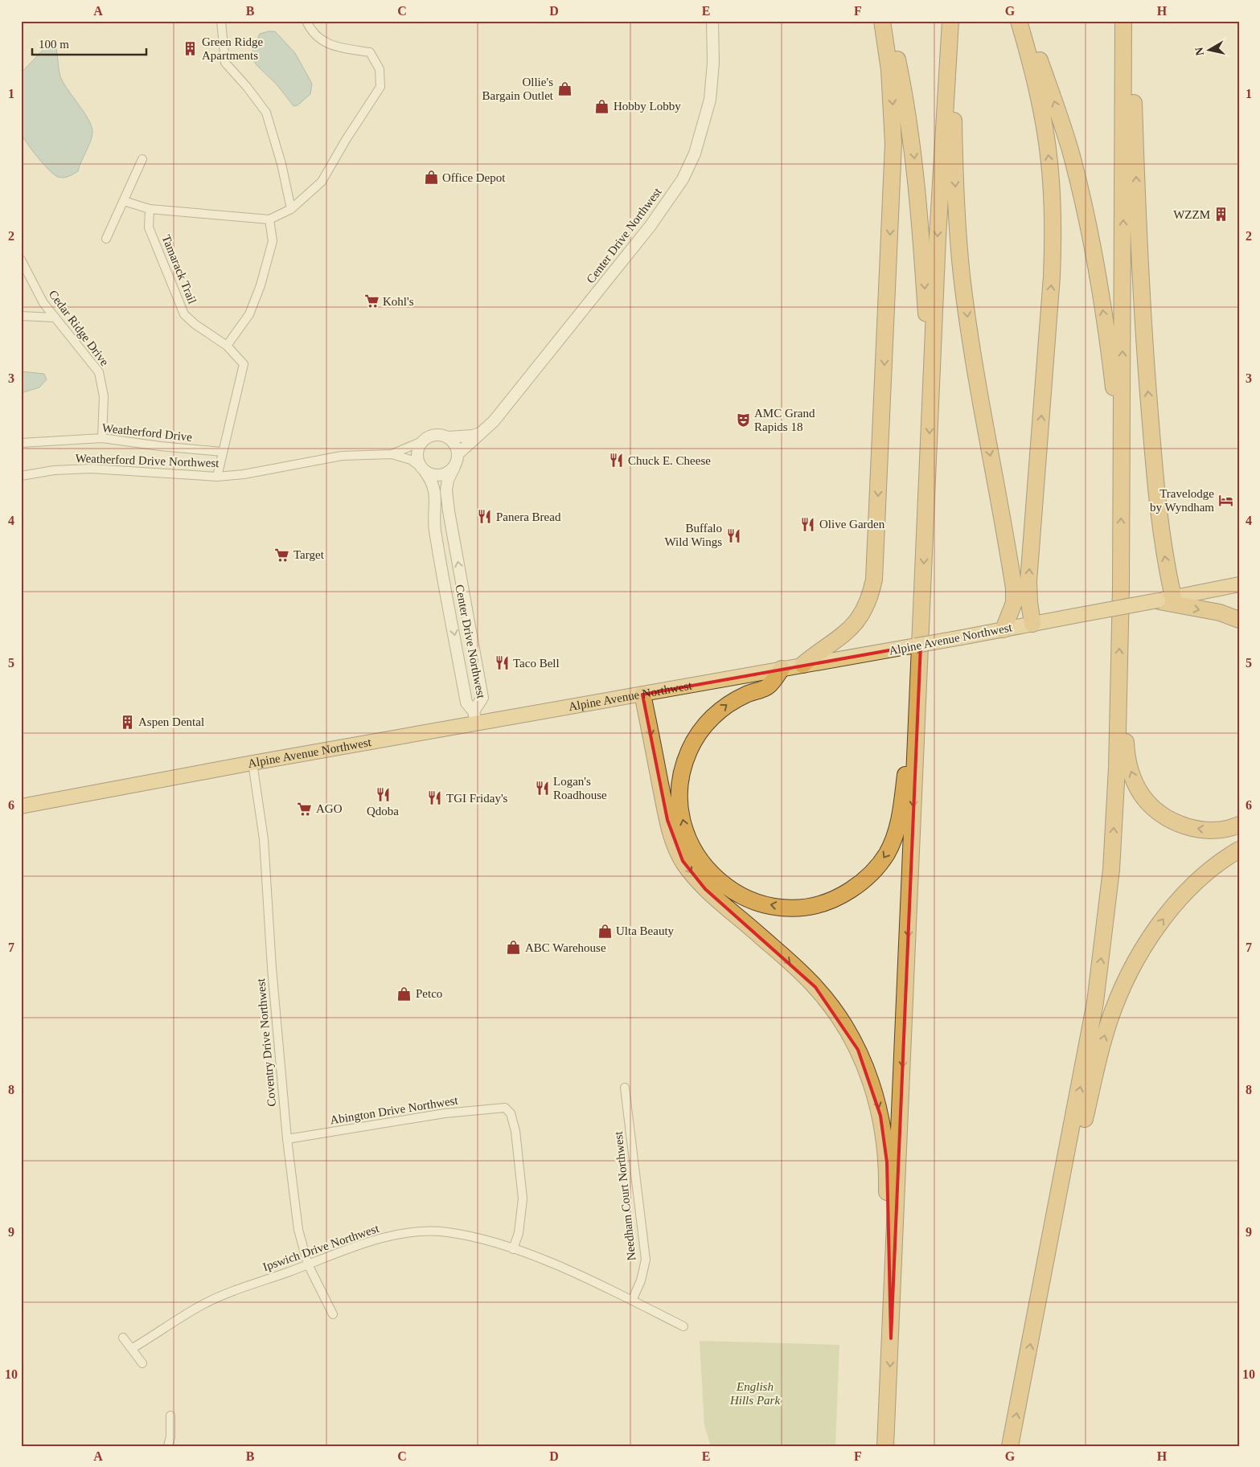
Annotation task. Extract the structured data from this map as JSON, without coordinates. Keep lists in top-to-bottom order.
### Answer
{
  "streets": {
    "highway": ["Alpine Avenue Northwest"],
    "street": [
      "Center Drive Northwest",
      "Tamarack Trail",
      "Cedar Ridge Drive",
      "Weatherford Drive",
      "Weatherford Drive Northwest",
      "Coventry Drive Northwest",
      "Abington Drive Northwest",
      "Needham Court Northwest",
      "Ipswich Drive Northwest"
    ]
  },
  "crossings": [
    ["Center Drive Northwest", "Weatherford Drive Northwest"],
    ["Center Drive Northwest", "Alpine Avenue Northwest"],
    ["Tamarack Trail", "Weatherford Drive"],
    ["Tamarack Trail", "Weatherford Drive Northwest"],
    ["Cedar Ridge Drive", "Weatherford Drive"],
    ["Alpine Avenue Northwest", "Coventry Drive Northwest"],
    ["Coventry Drive Northwest", "Abington Drive Northwest"],
    ["Coventry Drive Northwest", "Ipswich Drive Northwest"],
    ["Abington Drive Northwest", "Ipswich Drive Northwest"],
    ["Needham Court Northwest", "Ipswich Drive Northwest"]
  ],
  "parks": ["English Hills Park"],
  "places": {
    "building": ["Green Ridge Apartments", "WZZM", "Aspen Dental"],
    "shop": [
      "Ollie's Bargain Outlet",
      "Hobby Lobby",
      "Office Depot",
      "Ulta Beauty",
      "ABC Warehouse",
      "Petco"
    ],
    "supermarket": ["Kohl's", "Target", "AGO"],
    "theatre": ["AMC Grand Rapids 18"],
    "restaurant": [
      "Chuck E. Cheese",
      "Panera Bread",
      "Olive Garden",
      "Buffalo Wild Wings",
      "Taco Bell",
      "Logan's Roadhouse",
      "Qdoba",
      "TGI Friday's"
    ],
    "hotel": ["Travelodge by Wyndham"]
  },
  "scale_bar": "100 m",
  "north": "left",
  "grid": {
    "columns": [
      "A",
      "B",
      "C",
      "D",
      "E",
      "F",
      "G",
      "H"
    ],
    "rows": [
      "1",
      "2",
      "3",
      "4",
      "5",
      "6",
      "7",
      "8",
      "9",
      "10"
    ]
  }
}
